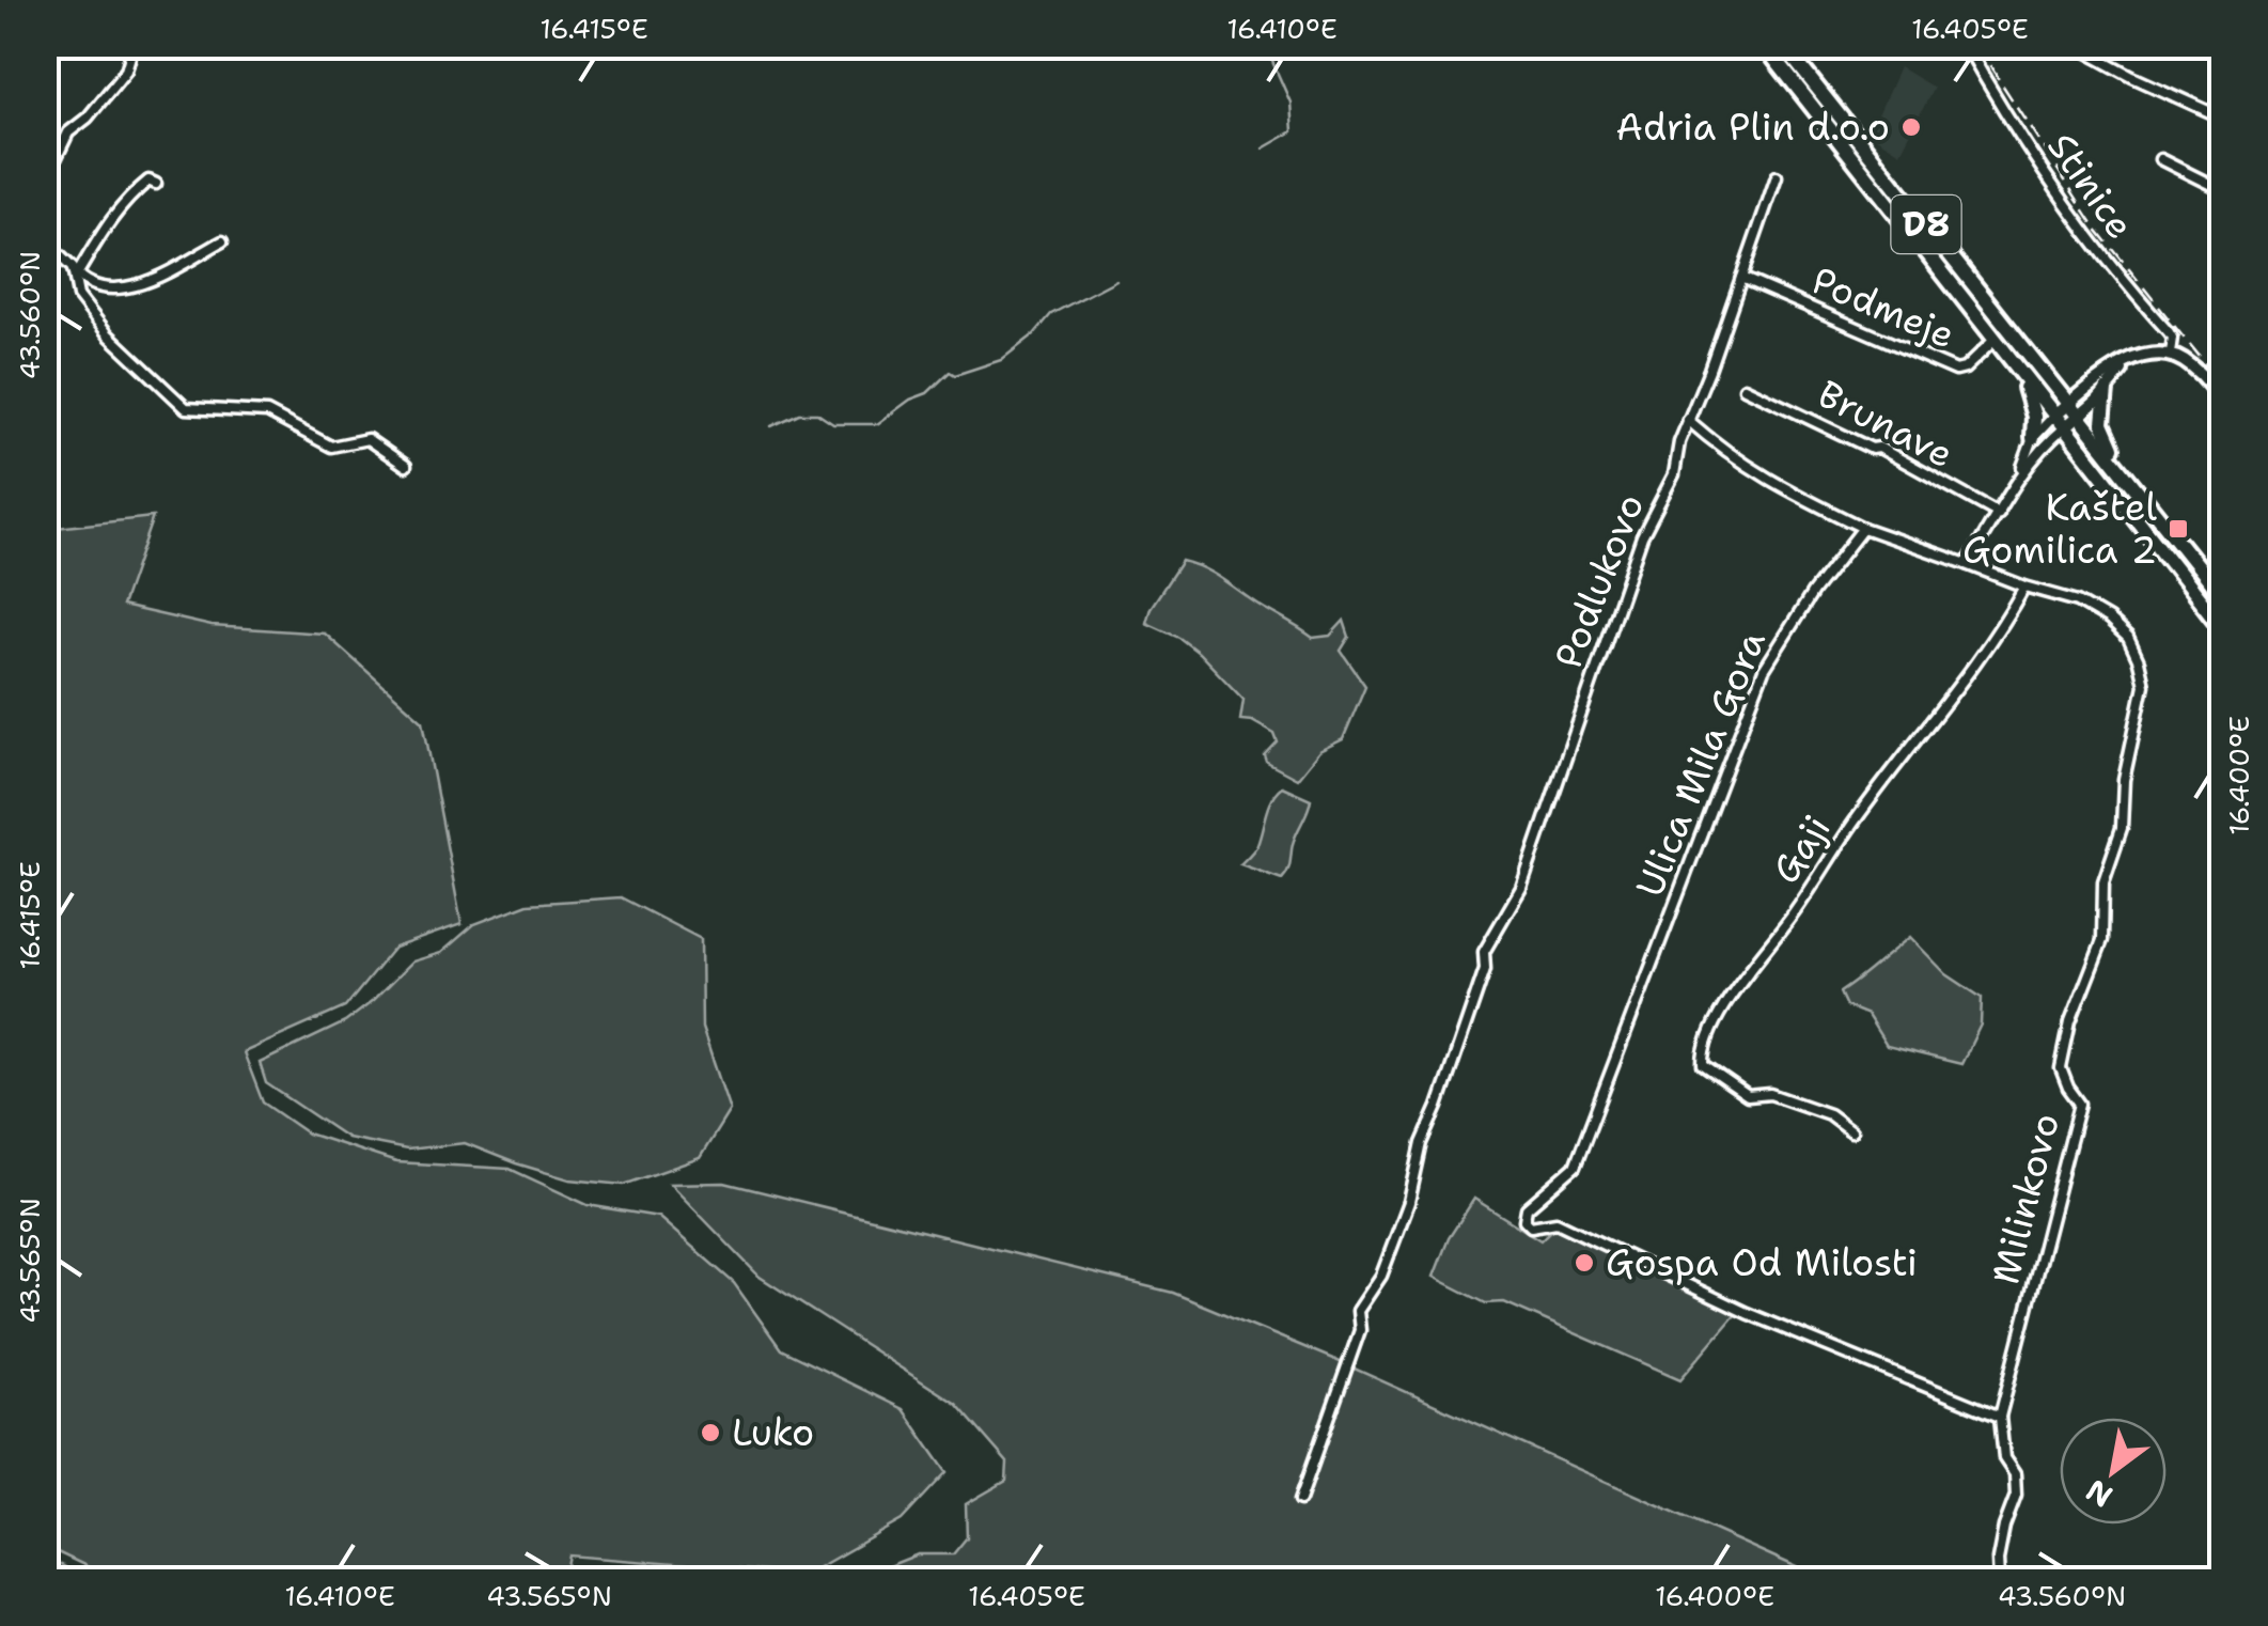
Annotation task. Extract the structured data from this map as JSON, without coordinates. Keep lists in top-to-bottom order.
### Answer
{
  "streets": {
    "main road": ["D8"],
    "street": [
      "Stinice",
      "Podmeje",
      "Brunave",
      "Podlukovo",
      "Ulica Mila Gora",
      "Gaji",
      "Milinkovo"
    ]
  },
  "crossings": [
    ["D8", "Podmeje"],
    ["Podmeje", "Podlukovo"],
    ["Ulica Mila Gora", "Milinkovo"],
    ["Gaji", "Milinkovo"]
  ],
  "places": {
    "other": ["Adria Plin d.o.o", "Gospa Od Milosti", "Luko"],
    "transit": ["Kaštel Gomilica 2"]
  },
  "north": "bottom left",
  "coordinates": [
    "16.415°E",
    "16.410°E",
    "16.405°E",
    "43.560°N",
    "16.400°E",
    "43.565°N"
  ]
}
